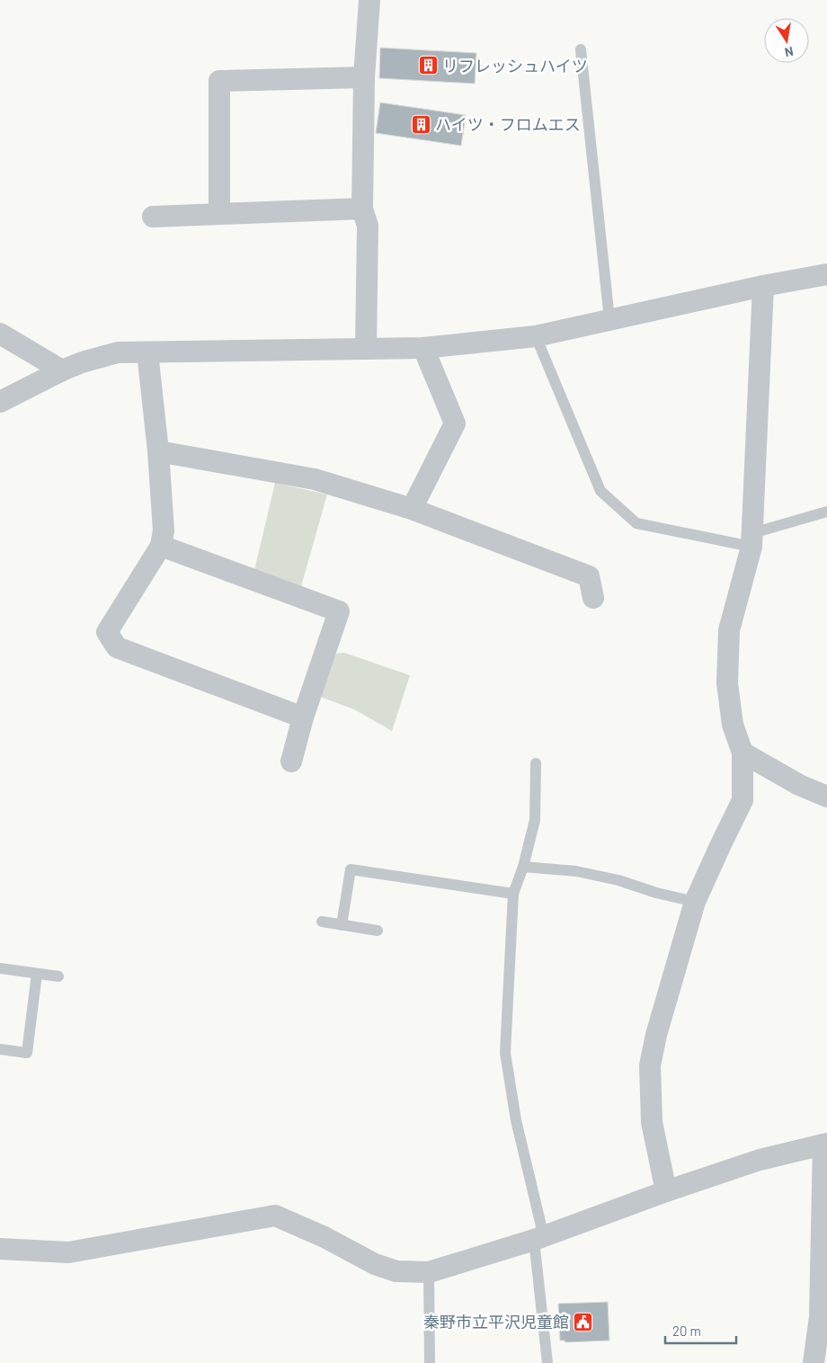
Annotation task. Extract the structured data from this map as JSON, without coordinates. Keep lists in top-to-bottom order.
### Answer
{
  "places": {
    "building": ["リフレッシュハイツ", "ハイツ・フロムエス"],
    "public building": ["秦野市立平沢児童館"]
  },
  "scale_bar": "20 m",
  "north": "bottom"
}
